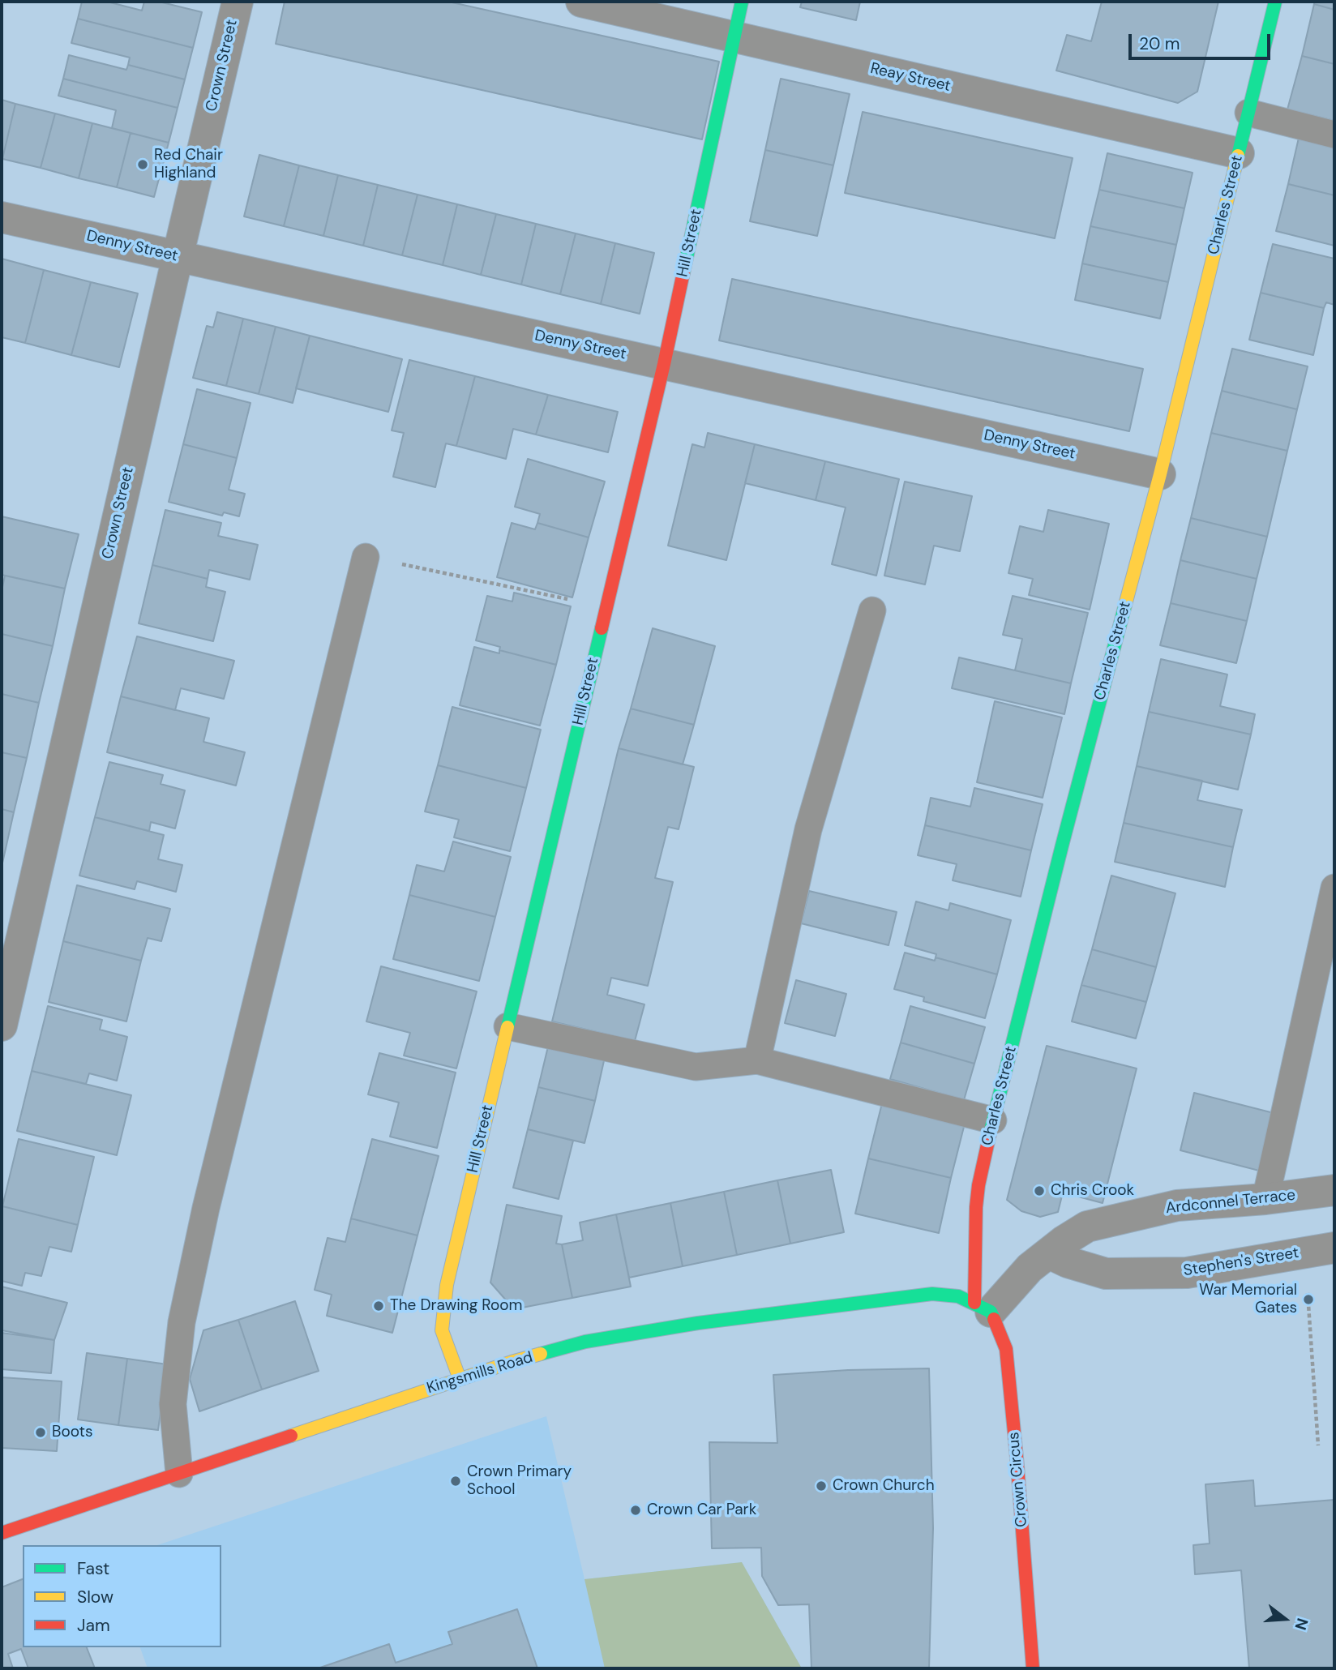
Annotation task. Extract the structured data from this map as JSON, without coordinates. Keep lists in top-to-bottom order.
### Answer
{
  "streets": {
    "street": [
      "Crown Street",
      "Reay Street",
      "Charles Street",
      "Hill Street",
      "Denny Street",
      "Ardconnel Terrace",
      "Stephen's Street",
      "Kingsmills Road",
      "Crown Circus"
    ]
  },
  "crossings": [
    ["Crown Street", "Denny Street"],
    ["Reay Street", "Charles Street"],
    ["Reay Street", "Hill Street"],
    ["Charles Street", "Denny Street"],
    ["Charles Street", "Ardconnel Terrace"],
    ["Charles Street", "Kingsmills Road"],
    ["Charles Street", "Crown Circus"],
    ["Hill Street", "Denny Street"],
    ["Hill Street", "Kingsmills Road"],
    ["Ardconnel Terrace", "Stephen's Street"],
    ["Ardconnel Terrace", "Kingsmills Road"],
    ["Ardconnel Terrace", "Crown Circus"],
    ["Kingsmills Road", "Crown Circus"]
  ],
  "places": [
    "Red Chair Highland",
    "Chris Crook",
    "War Memorial Gates",
    "The Drawing Room",
    "Boots",
    "Crown Primary School",
    "Crown Church",
    "Crown Car Park"
  ],
  "legend": ["Fast", "Slow", "Jam"],
  "scale_bar": "20 m",
  "north": "right"
}
